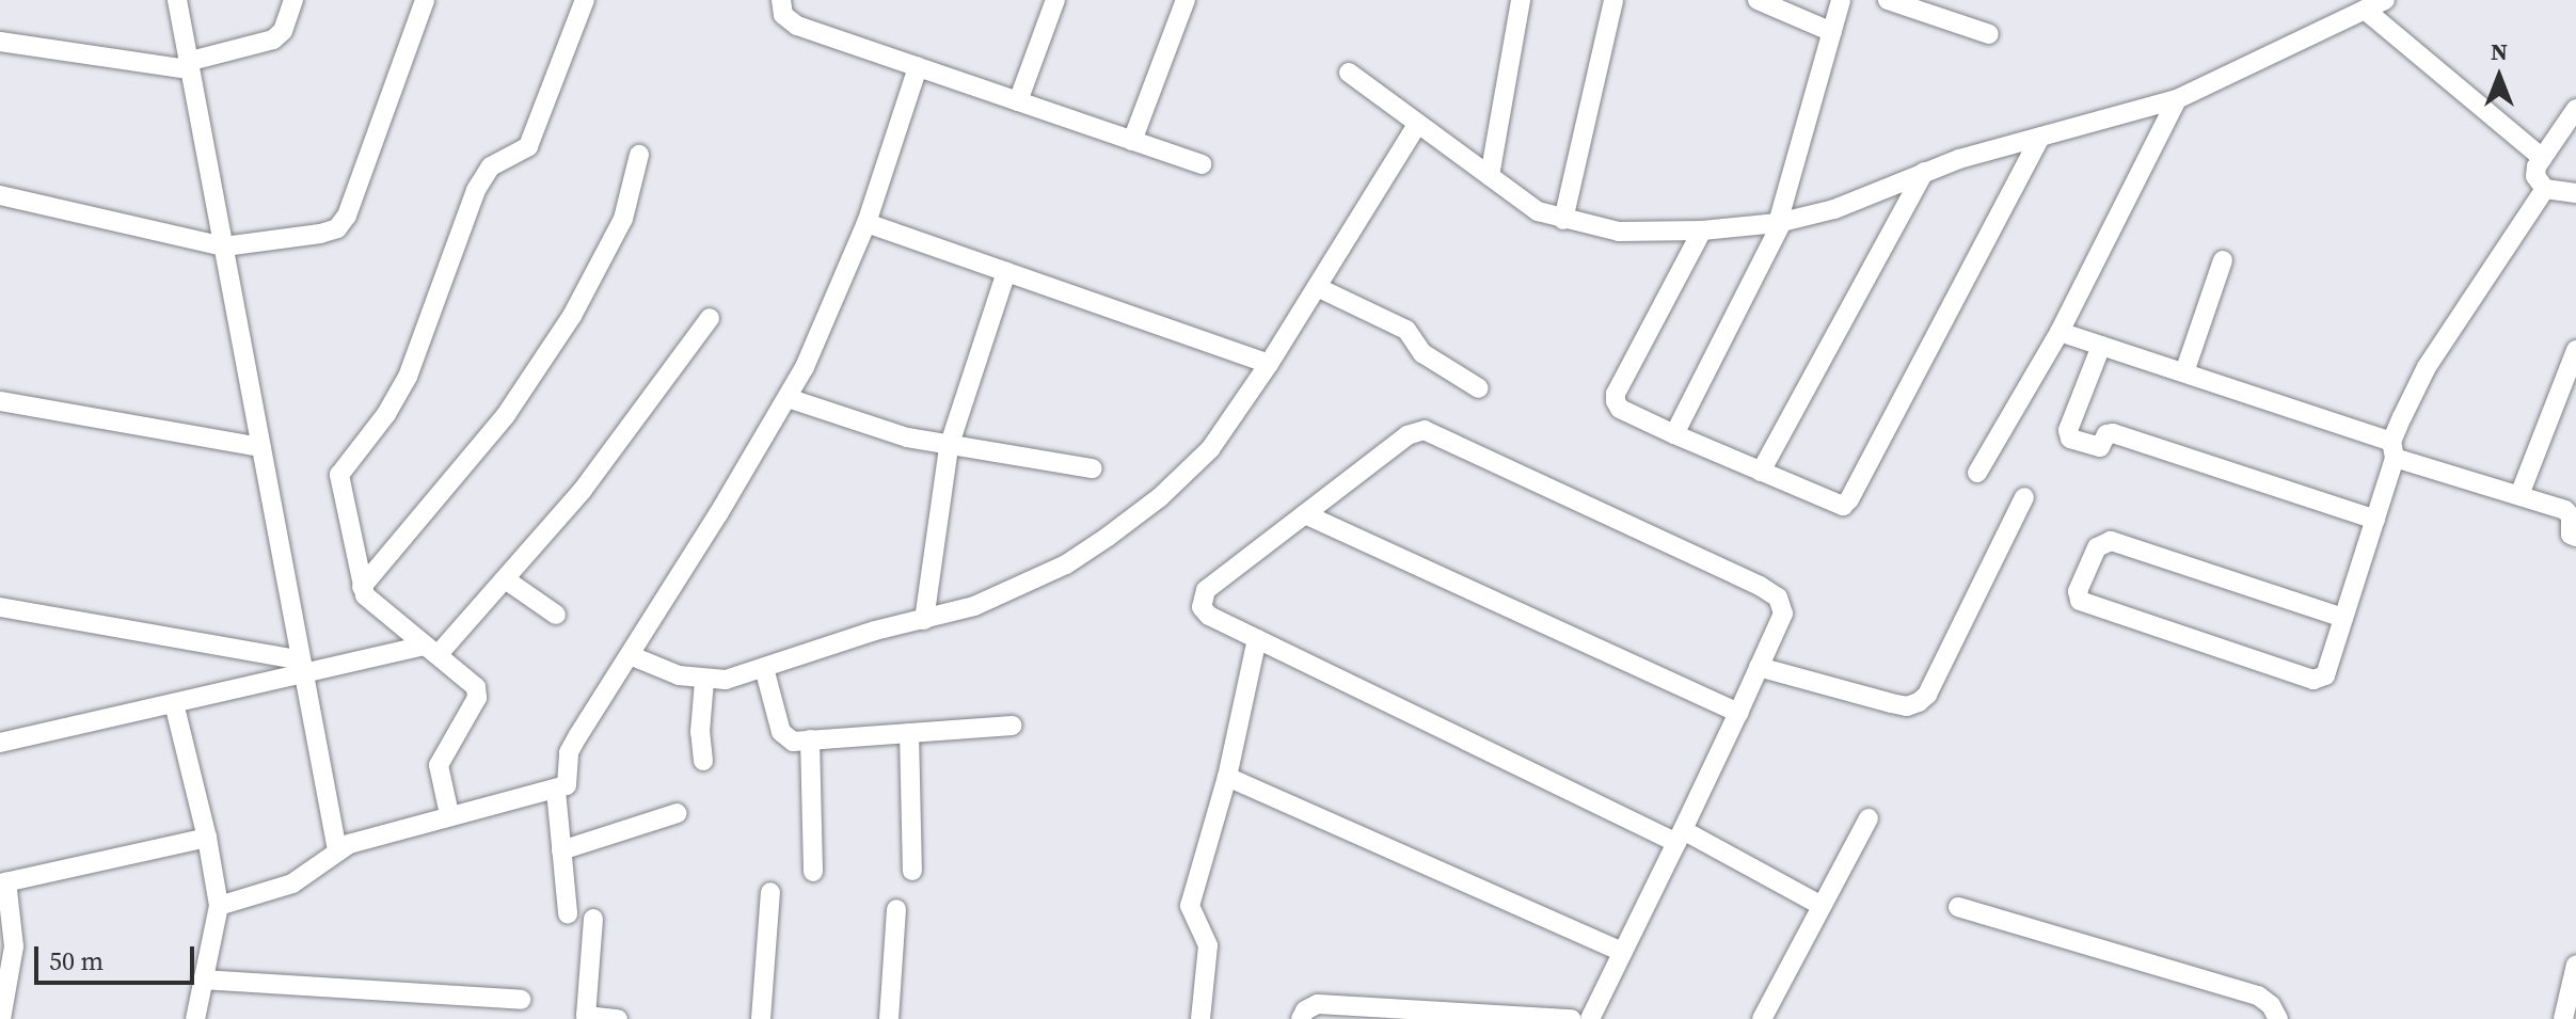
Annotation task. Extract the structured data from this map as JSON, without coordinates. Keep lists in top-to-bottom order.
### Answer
{
  "scale_bar": "50 m",
  "north": "top"
}
